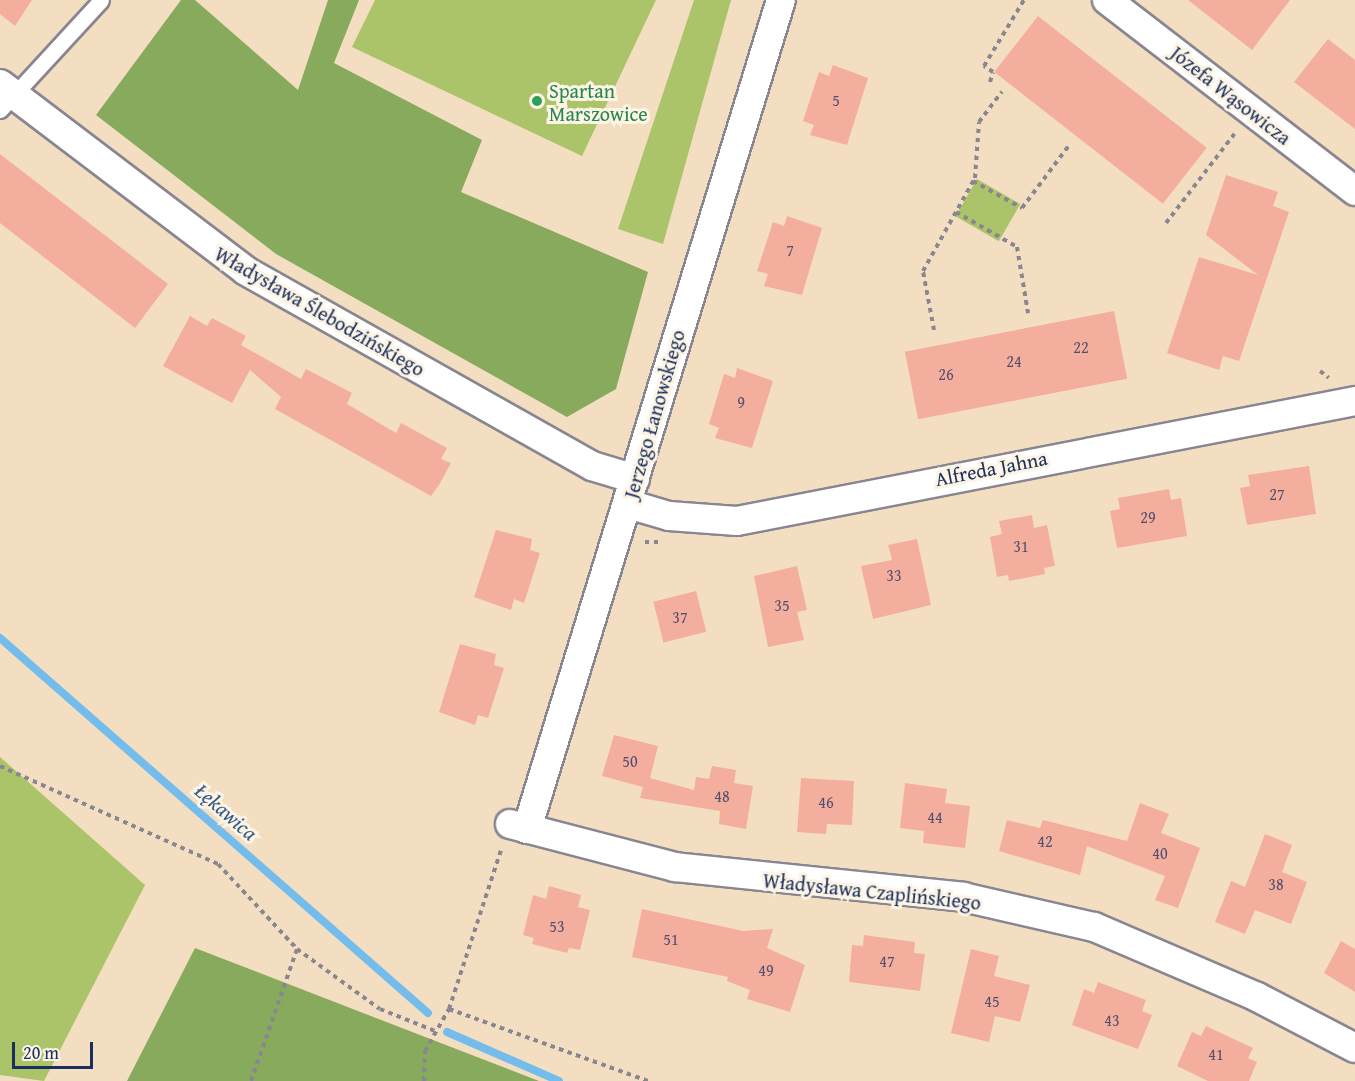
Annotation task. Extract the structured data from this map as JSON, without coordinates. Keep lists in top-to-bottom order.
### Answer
{
  "streets": {
    "street": [
      "Józefa Wąsowicza",
      "Władysława Ślebodzińskiego",
      "Jerzego Łanowskiego",
      "Alfreda Jahna",
      "Władysława Czaplińskiego"
    ]
  },
  "crossings": [
    ["Władysława Ślebodzińskiego", "Jerzego Łanowskiego"],
    ["Władysława Ślebodzińskiego", "Alfreda Jahna"],
    ["Jerzego Łanowskiego", "Alfreda Jahna"],
    ["Jerzego Łanowskiego", "Władysława Czaplińskiego"]
  ],
  "water": ["Łękawica"],
  "places": ["Spartan Marszowice"],
  "house_numbers": [
    "5",
    "7",
    "22",
    "24",
    "26",
    "9",
    "27",
    "29",
    "31",
    "33",
    "35",
    "37",
    "50",
    "48",
    "46",
    "44",
    "42",
    "40",
    "38",
    "53",
    "51",
    "47",
    "49",
    "45",
    "43",
    "41"
  ],
  "scale_bar": "20 m"
}
